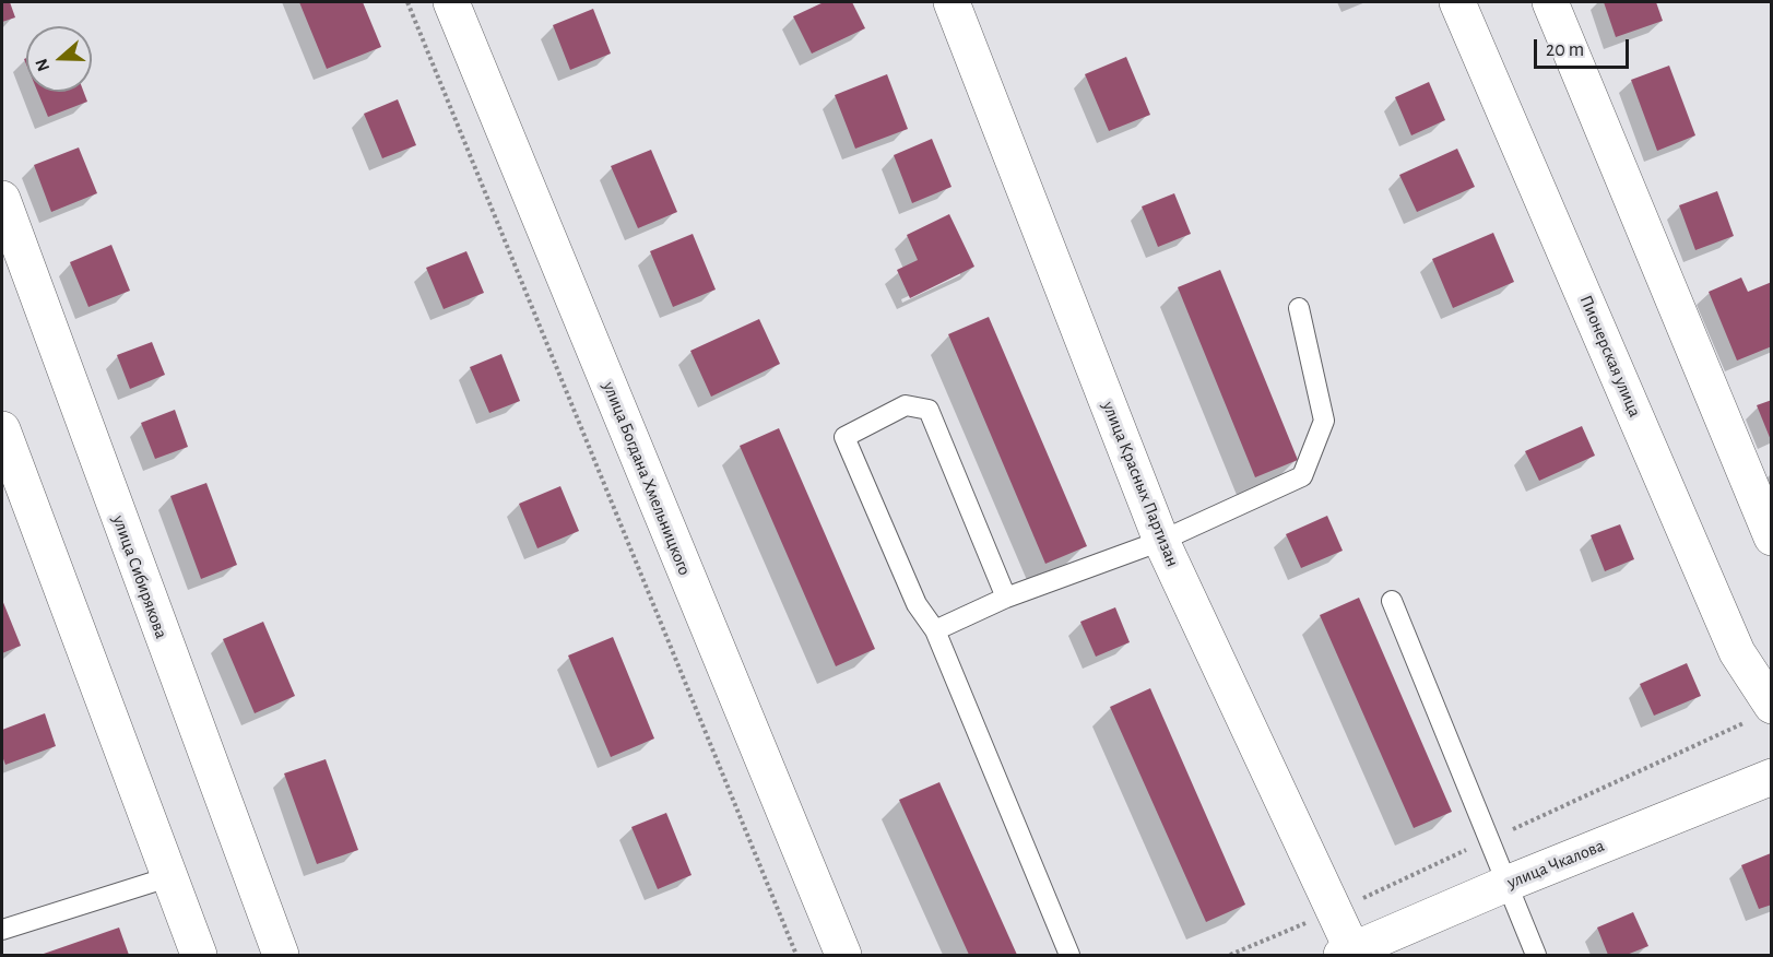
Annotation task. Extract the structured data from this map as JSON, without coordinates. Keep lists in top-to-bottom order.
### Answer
{
  "streets": {
    "street": [
      "Пионерская улица",
      "улица Богдана Хмельницкого",
      "улица Красных Партизан",
      "улица Сибирякова",
      "улица Чкалова"
    ]
  },
  "crossings": [
    ["улица Красных Партизан", "улица Чкалова"]
  ],
  "scale_bar": "20 m",
  "north": "left"
}
